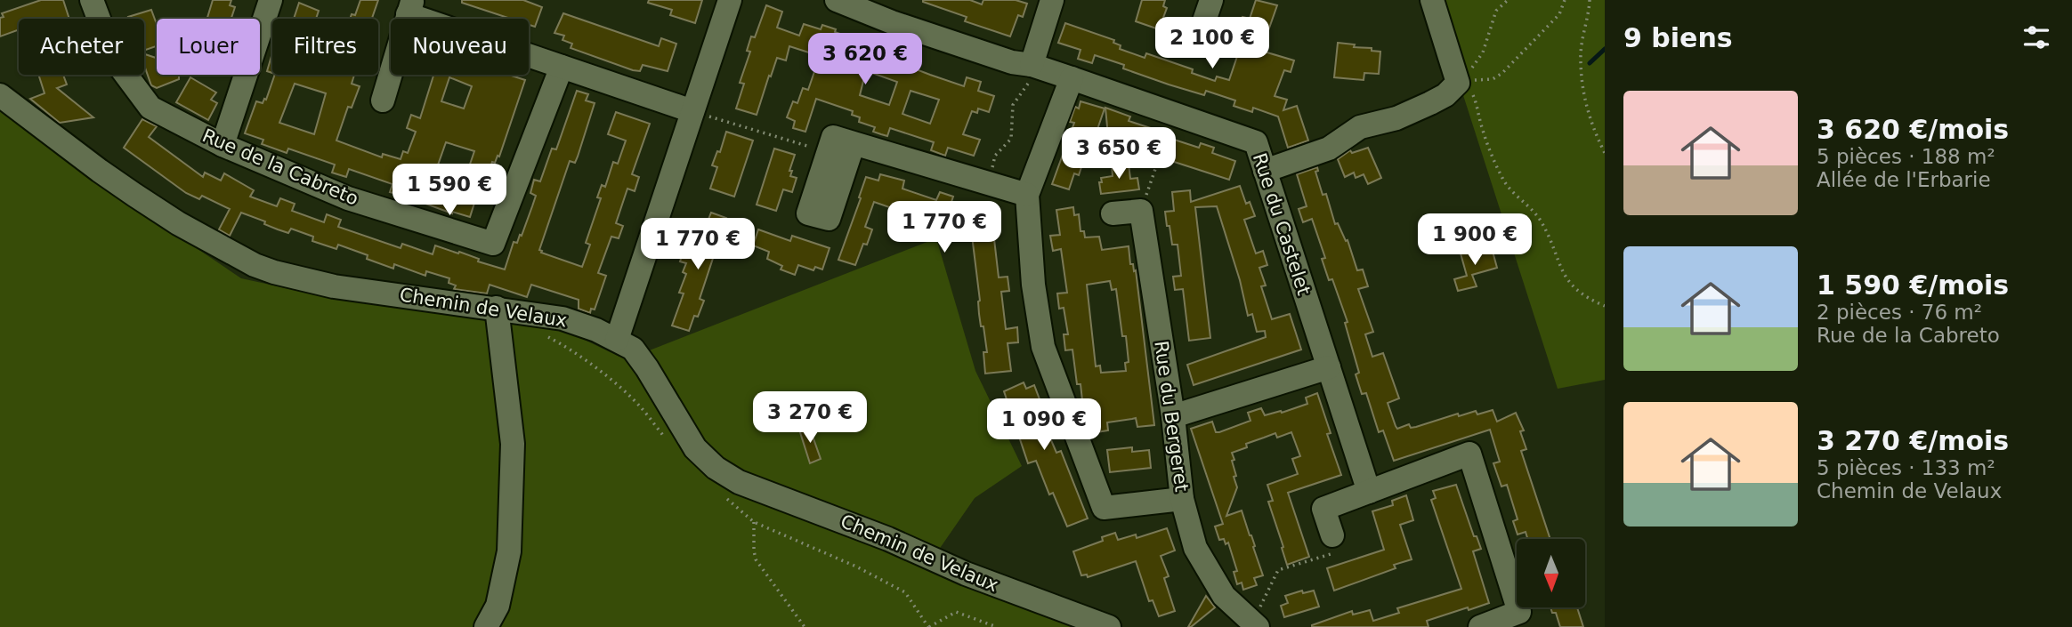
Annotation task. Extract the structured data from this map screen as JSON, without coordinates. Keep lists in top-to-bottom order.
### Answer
{
  "streets": {
    "street": [
      "Rue de la Cabreto",
      "Rue du Castelet",
      "Chemin de Velaux",
      "Rue du Bergeret"
    ]
  },
  "north": "bottom",
  "page": {
    "heading": "9 biens",
    "price": [
      "2 100 €",
      "3 620 €",
      "3 650 €",
      "1 590 €",
      "1 770 €",
      "1 900 €",
      "1 770 €",
      "3 270 €",
      "1 090 €"
    ],
    "chip": [
      "Acheter",
      "Louer",
      "Filtres",
      "Nouveau"
    ],
    "list": [
      {
        "name": "3 620 €/mois",
        "note": "5 pièces · 188 m² · Allée de l'Erbarie"
      },
      {
        "name": "1 590 €/mois",
        "note": "2 pièces · 76 m² · Rue de la Cabreto"
      },
      {
        "name": "3 270 €/mois",
        "note": "5 pièces · 133 m² · Chemin de Velaux"
      }
    ]
  }
}
